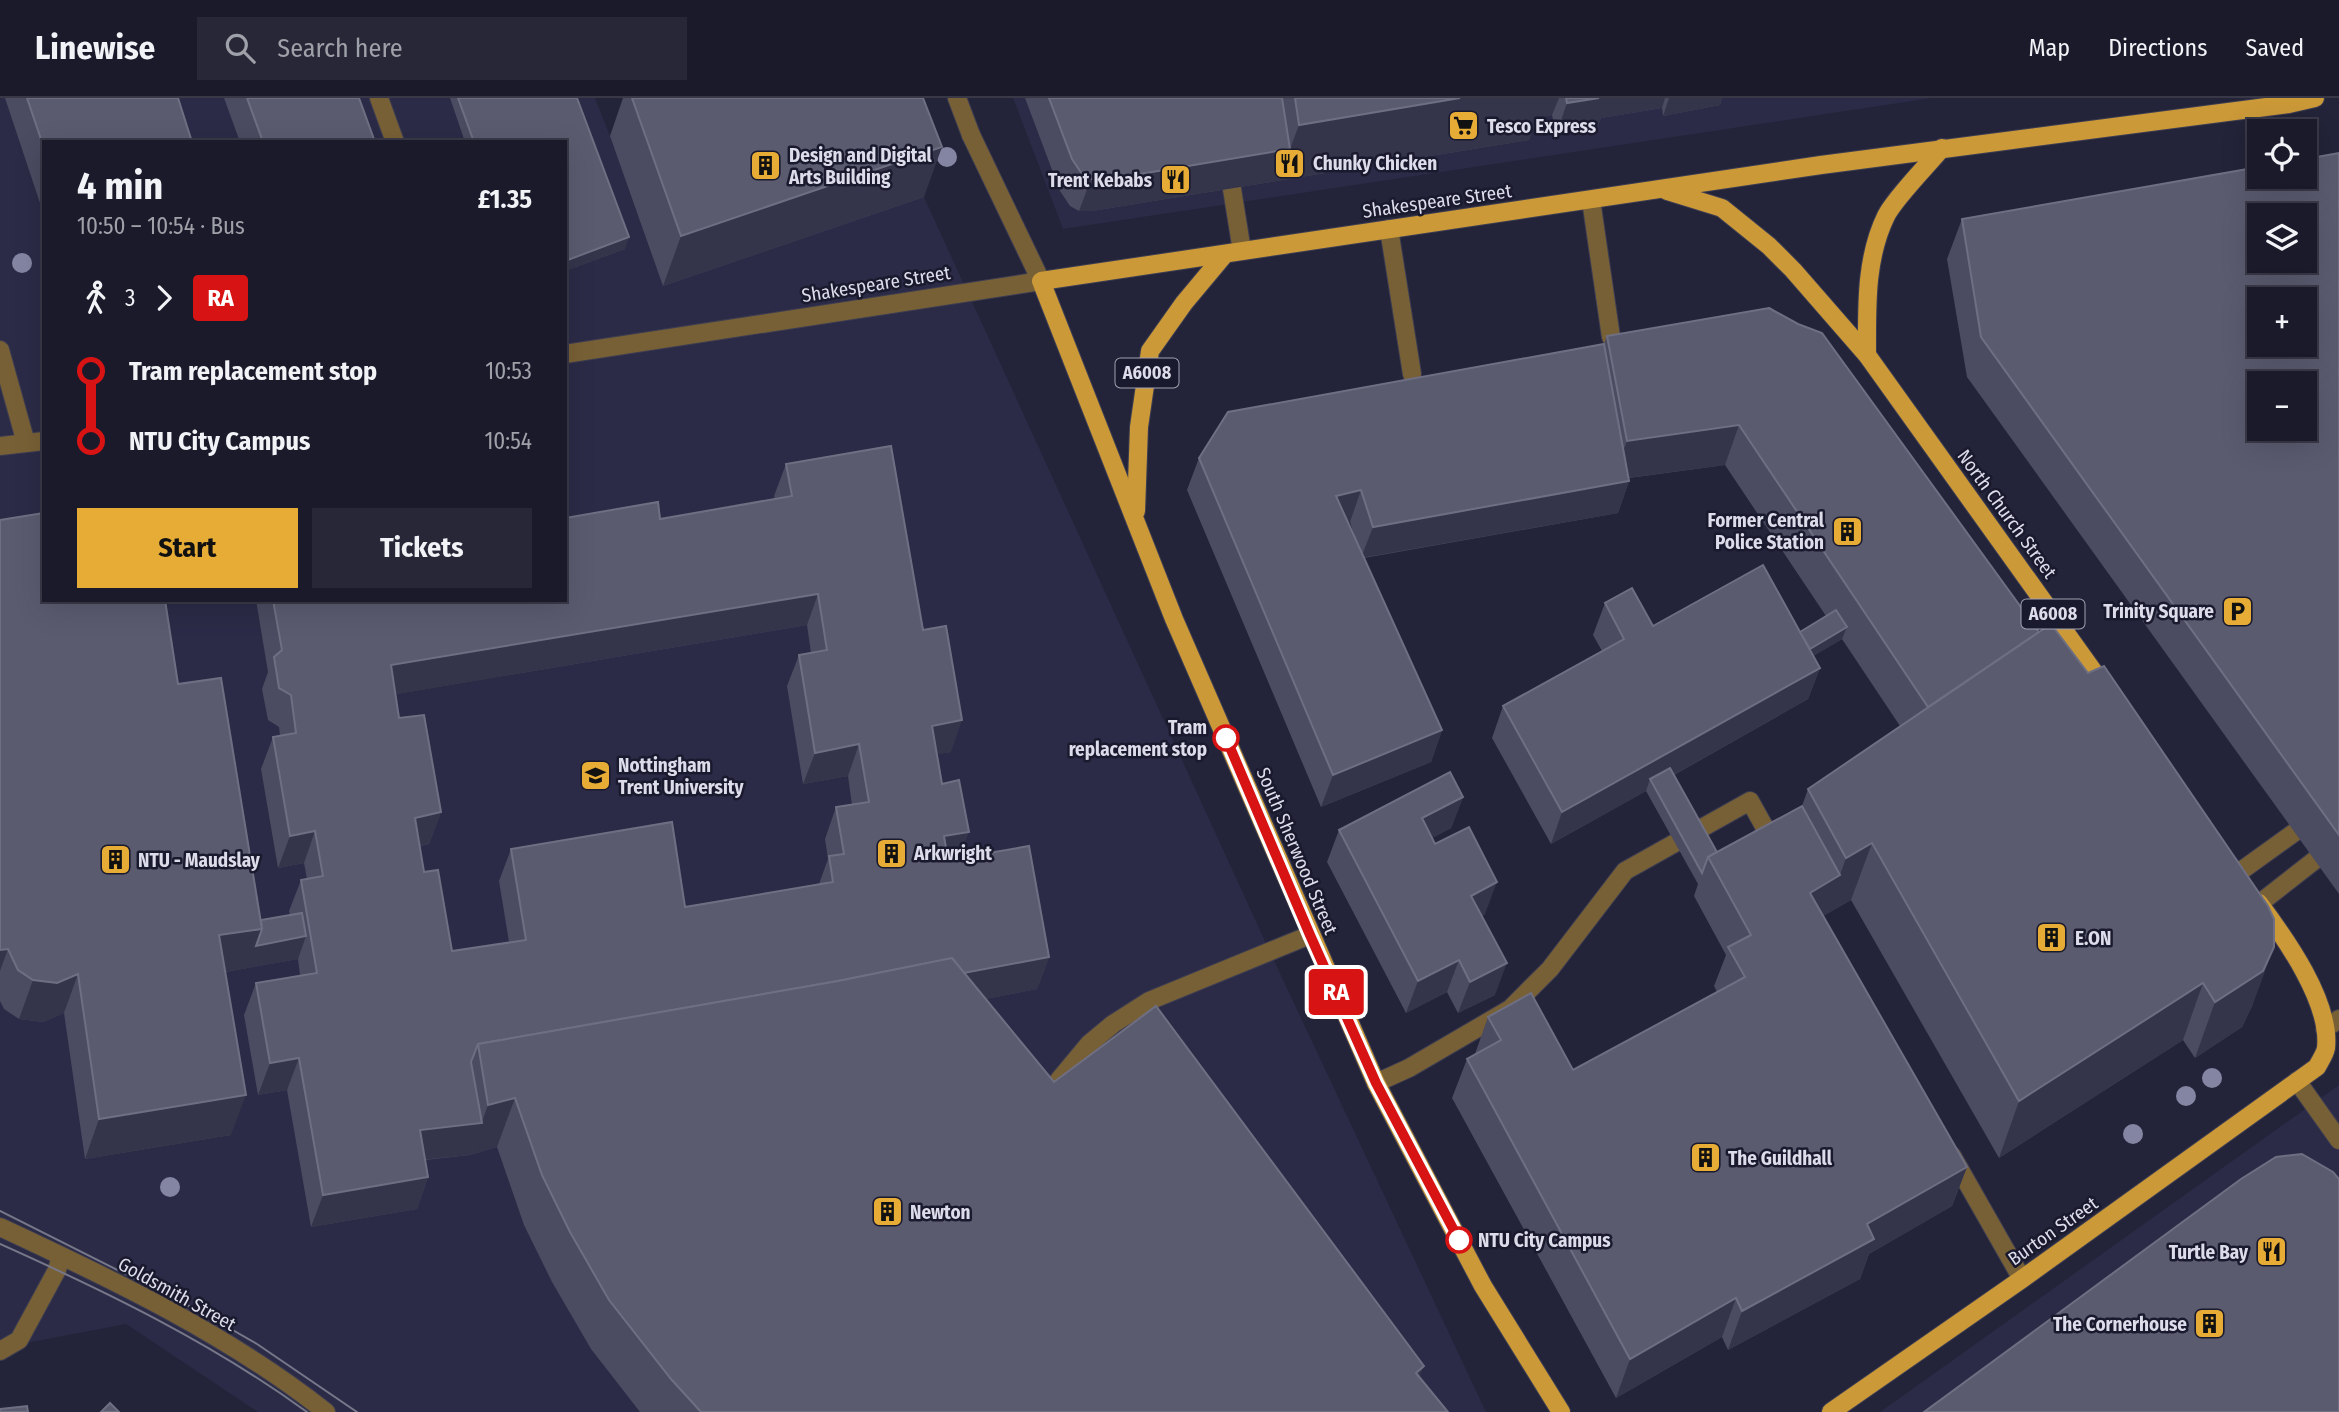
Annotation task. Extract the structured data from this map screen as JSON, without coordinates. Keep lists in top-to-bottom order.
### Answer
{
  "streets": {
    "main road": [
      "Shakespeare Street",
      "A6008",
      "North Church Street",
      "South Sherwood Street",
      "Burton Street"
    ],
    "street": ["Goldsmith Street"]
  },
  "crossings": [
    ["Shakespeare Street", "North Church Street"],
    ["Shakespeare Street", "South Sherwood Street"]
  ],
  "places": {
    "supermarket": ["Tesco Express"],
    "restaurant": ["Chunky Chicken", "Trent Kebabs", "Turtle Bay"],
    "building": [
      "Design and Digital Arts Building",
      "Former Central Police Station",
      "Arkwright",
      "NTU - Maudslay",
      "E.ON",
      "The Guildhall",
      "Newton",
      "The Cornerhouse"
    ],
    "parking": ["Trinity Square"],
    "other": ["Tram replacement stop", "NTU City Campus"],
    "school or university": ["Nottingham Trent University"]
  },
  "lines": ["bus line RA"],
  "page": {
    "header": "Linewise",
    "search": "Search here",
    "nav": ["Map", "Directions", "Saved"],
    "on_map": "RA",
    "map_buttons": ["+", "−"],
    "heading": ["4 min", "10:50 – 10:54 · Bus", "£1.35"],
    "legs": ["3", "RA"],
    "list": [
      {
        "name": "Tram replacement stop",
        "value": "10:53"
      },
      {
        "name": "NTU City Campus",
        "value": "10:54"
      }
    ],
    "buttons": ["Start", "Tickets"]
  }
}
